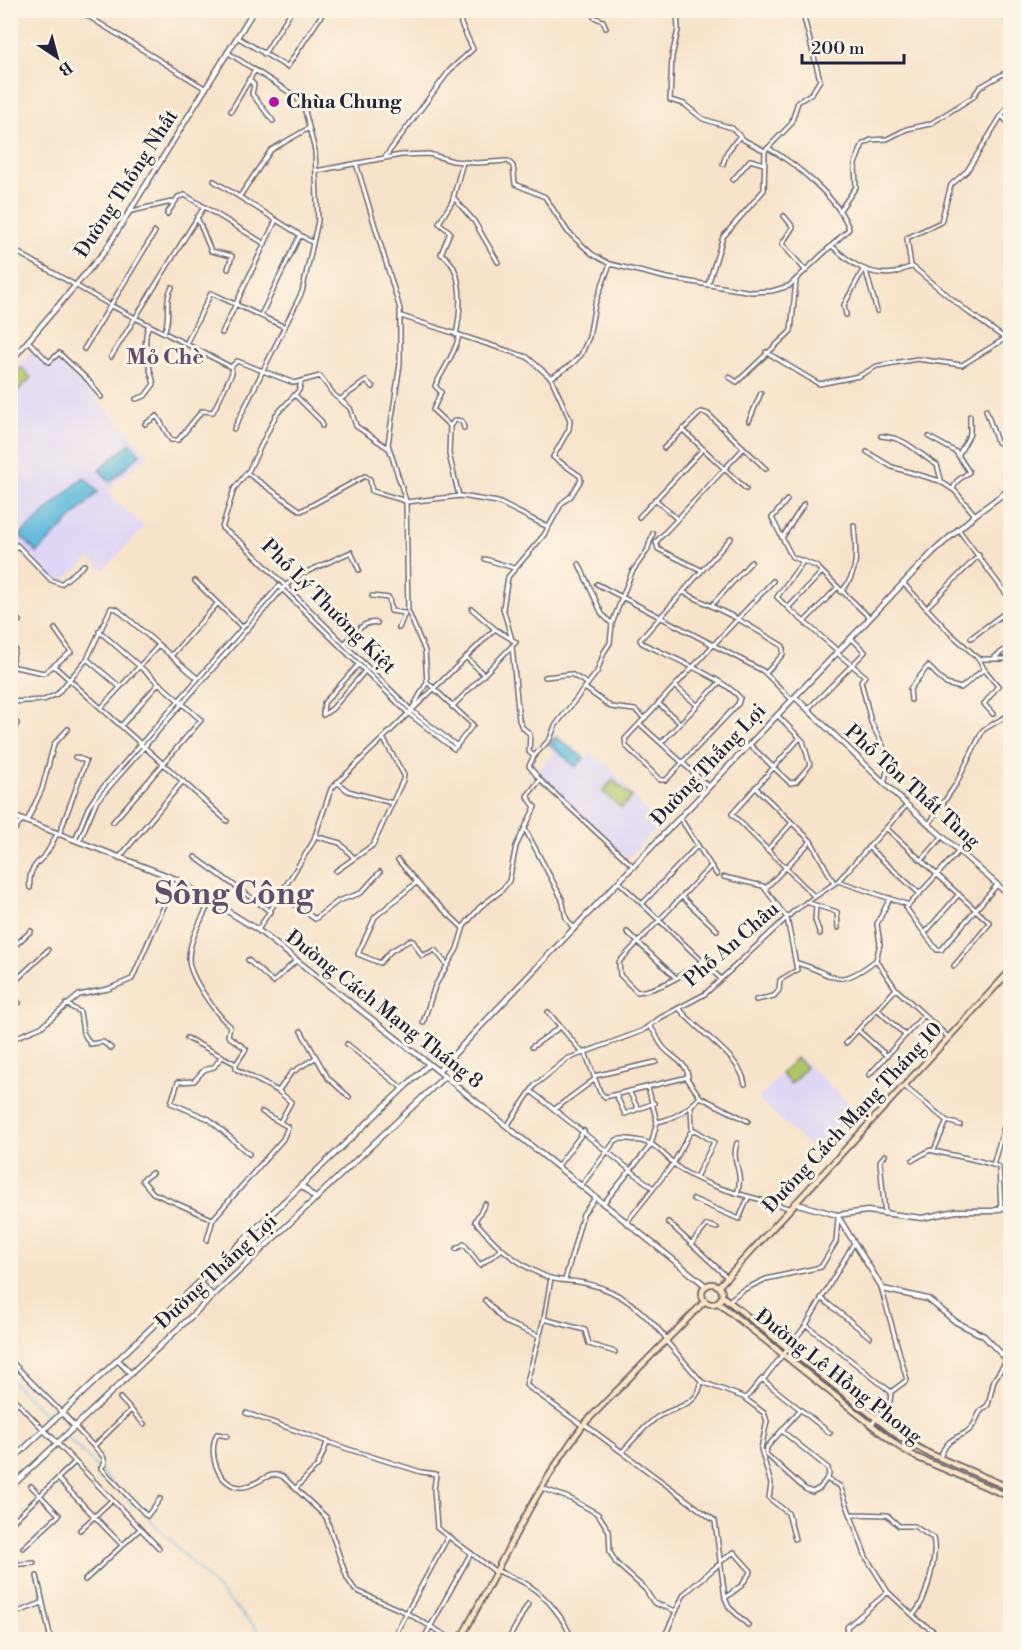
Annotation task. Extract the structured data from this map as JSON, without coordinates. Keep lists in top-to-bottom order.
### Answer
{
  "streets": {
    "main road": ["Đường Cách Mạng Tháng 10", "Đường Lê Hồng Phong"],
    "street": [
      "Đường Thống Nhất",
      "Phố Lý Thường Kiệt",
      "Đường Thắng Lợi",
      "Phố Tôn Thất Tùng",
      "Phố An Châu",
      "Đường Cách Mạng Tháng 8"
    ]
  },
  "crossings": [
    ["Đường Thắng Lợi", "Phố Tôn Thất Tùng"],
    ["Đường Thắng Lợi", "Đường Cách Mạng Tháng 8"],
    ["Phố Tôn Thất Tùng", "Phố An Châu"],
    ["Phố An Châu", "Đường Cách Mạng Tháng 8"],
    ["Đường Cách Mạng Tháng 8", "Đường Cách Mạng Tháng 10"],
    ["Đường Cách Mạng Tháng 8", "Đường Lê Hồng Phong"],
    ["Đường Cách Mạng Tháng 10", "Đường Lê Hồng Phong"]
  ],
  "districts": ["Mỏ Chè", "Sông Công"],
  "places": ["Chùa Chung"],
  "scale_bar": "200 m",
  "north": "bottom right"
}
